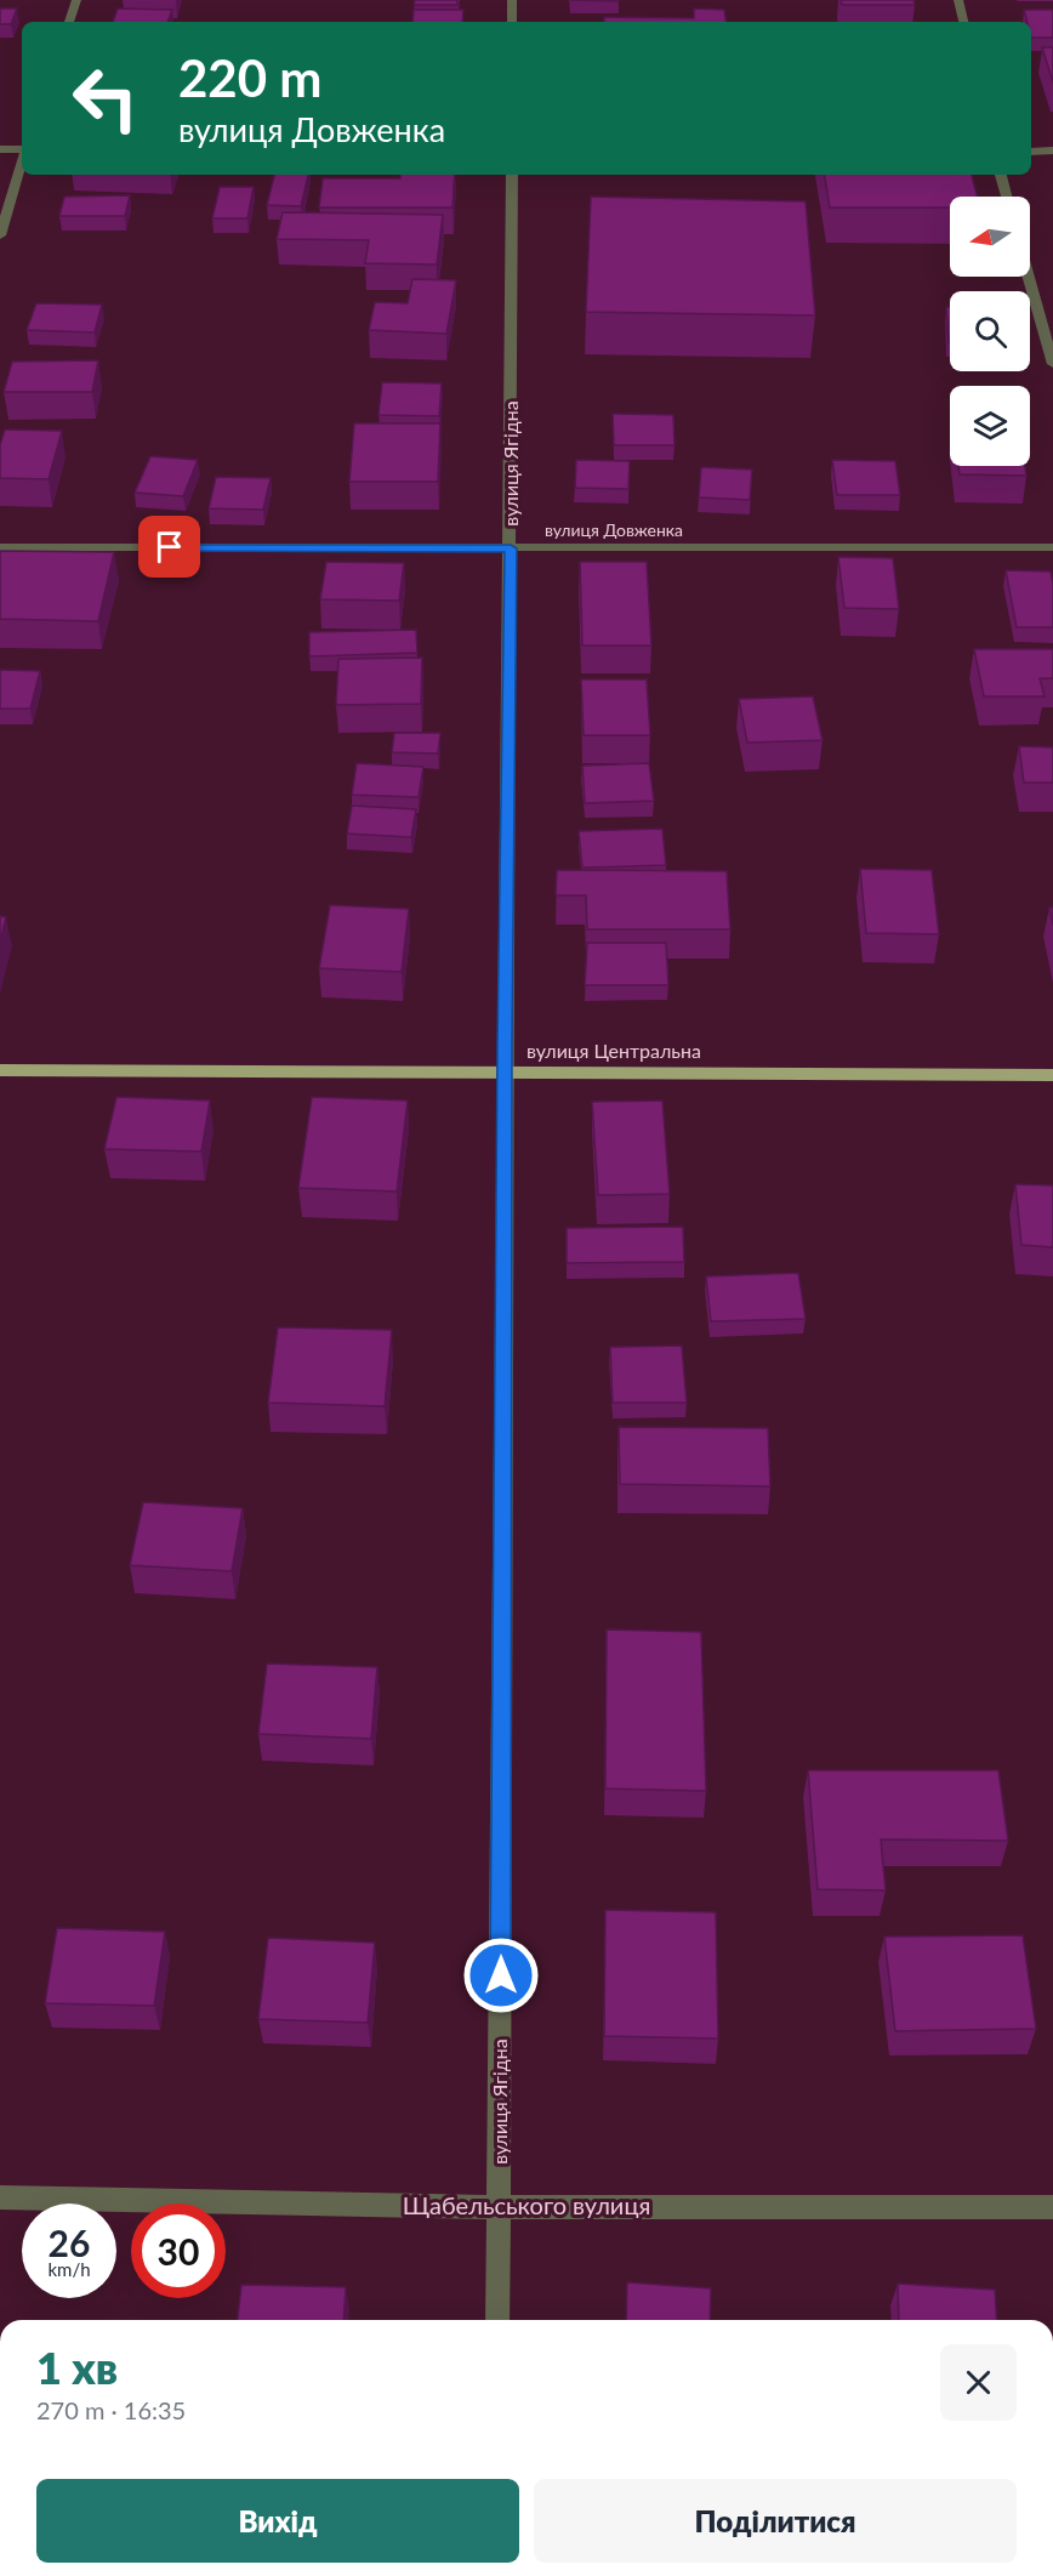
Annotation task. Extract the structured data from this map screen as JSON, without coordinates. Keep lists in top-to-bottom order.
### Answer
{
  "streets": {
    "main road": ["вулиця Центральна"],
    "street": ["вулиця Ягідна", "вулиця Довженка", "Щабельського вулиця"]
  },
  "crossings": [
    ["вулиця Ягідна", "вулиця Довженка"],
    ["вулиця Ягідна", "вулиця Центральна"],
    ["вулиця Ягідна", "Щабельського вулиця"]
  ],
  "north": "left",
  "page": {
    "turn": ["220 m", "вулиця Довженка"],
    "speed": "26 km/h",
    "limit": "30",
    "heading": ["1 хв", "270 m · 16:35"],
    "buttons": ["Вихід", "Поділитися"]
  }
}
